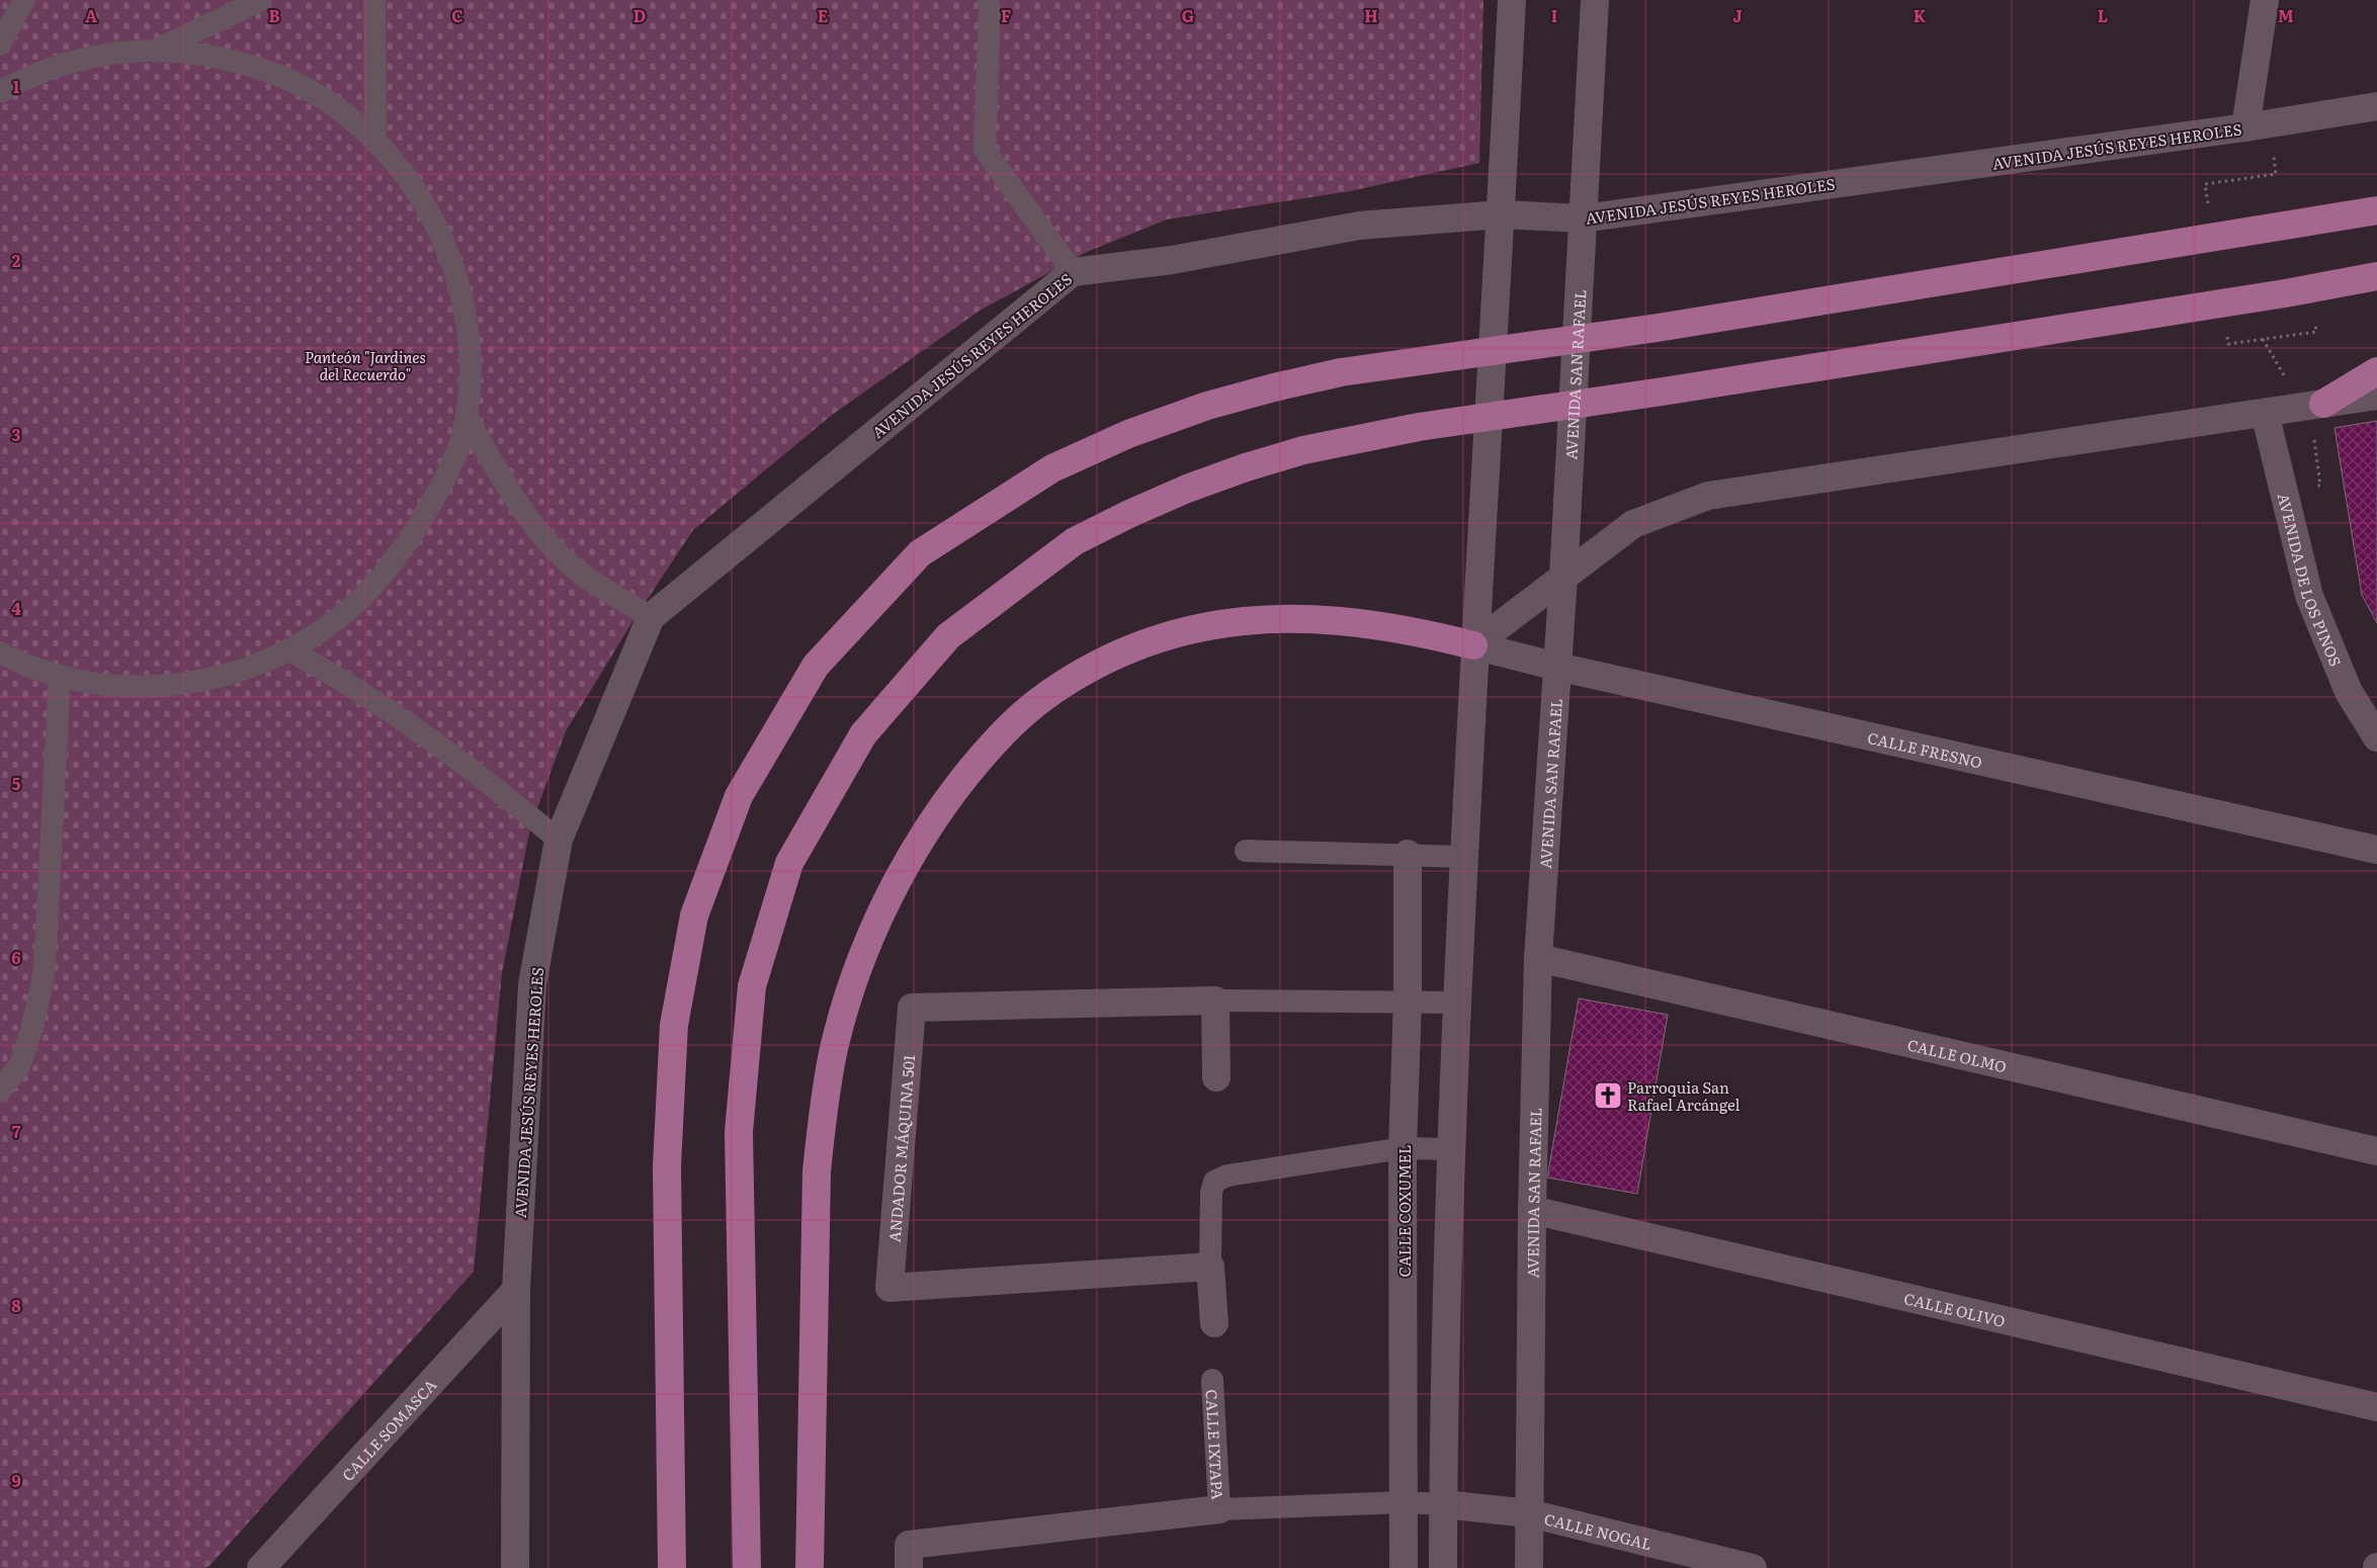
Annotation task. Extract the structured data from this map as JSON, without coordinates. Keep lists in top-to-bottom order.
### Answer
{
  "streets": {
    "street": [
      "AVENIDA JESÚS REYES HEROLES",
      "AVENIDA SAN RAFAEL",
      "AVENIDA DE LOS PINOS",
      "CALLE FRESNO",
      "CALLE OLMO",
      "ANDADOR MÁQUINA 501",
      "CALLE COXUMEL",
      "CALLE OLIVO",
      "CALLE SOMASCA",
      "CALLE NOGAL"
    ],
    "lane": ["CALLE IXTAPA"]
  },
  "crossings": [
    ["AVENIDA JESÚS REYES HEROLES", "AVENIDA SAN RAFAEL"],
    ["AVENIDA JESÚS REYES HEROLES", "CALLE SOMASCA"],
    ["AVENIDA SAN RAFAEL", "CALLE FRESNO"],
    ["AVENIDA SAN RAFAEL", "CALLE OLMO"],
    ["AVENIDA SAN RAFAEL", "CALLE OLIVO"],
    ["AVENIDA SAN RAFAEL", "CALLE NOGAL"]
  ],
  "parks": ["Panteón \"Jardines del Recuerdo\""],
  "places": {
    "church": ["Parroquia San Rafael Arcángel"]
  },
  "grid": {
    "columns": [
      "A",
      "B",
      "C",
      "D",
      "E",
      "F",
      "G",
      "H",
      "I",
      "J",
      "K",
      "L",
      "M"
    ],
    "rows": [
      "1",
      "2",
      "3",
      "4",
      "5",
      "6",
      "7",
      "8",
      "9"
    ]
  }
}
